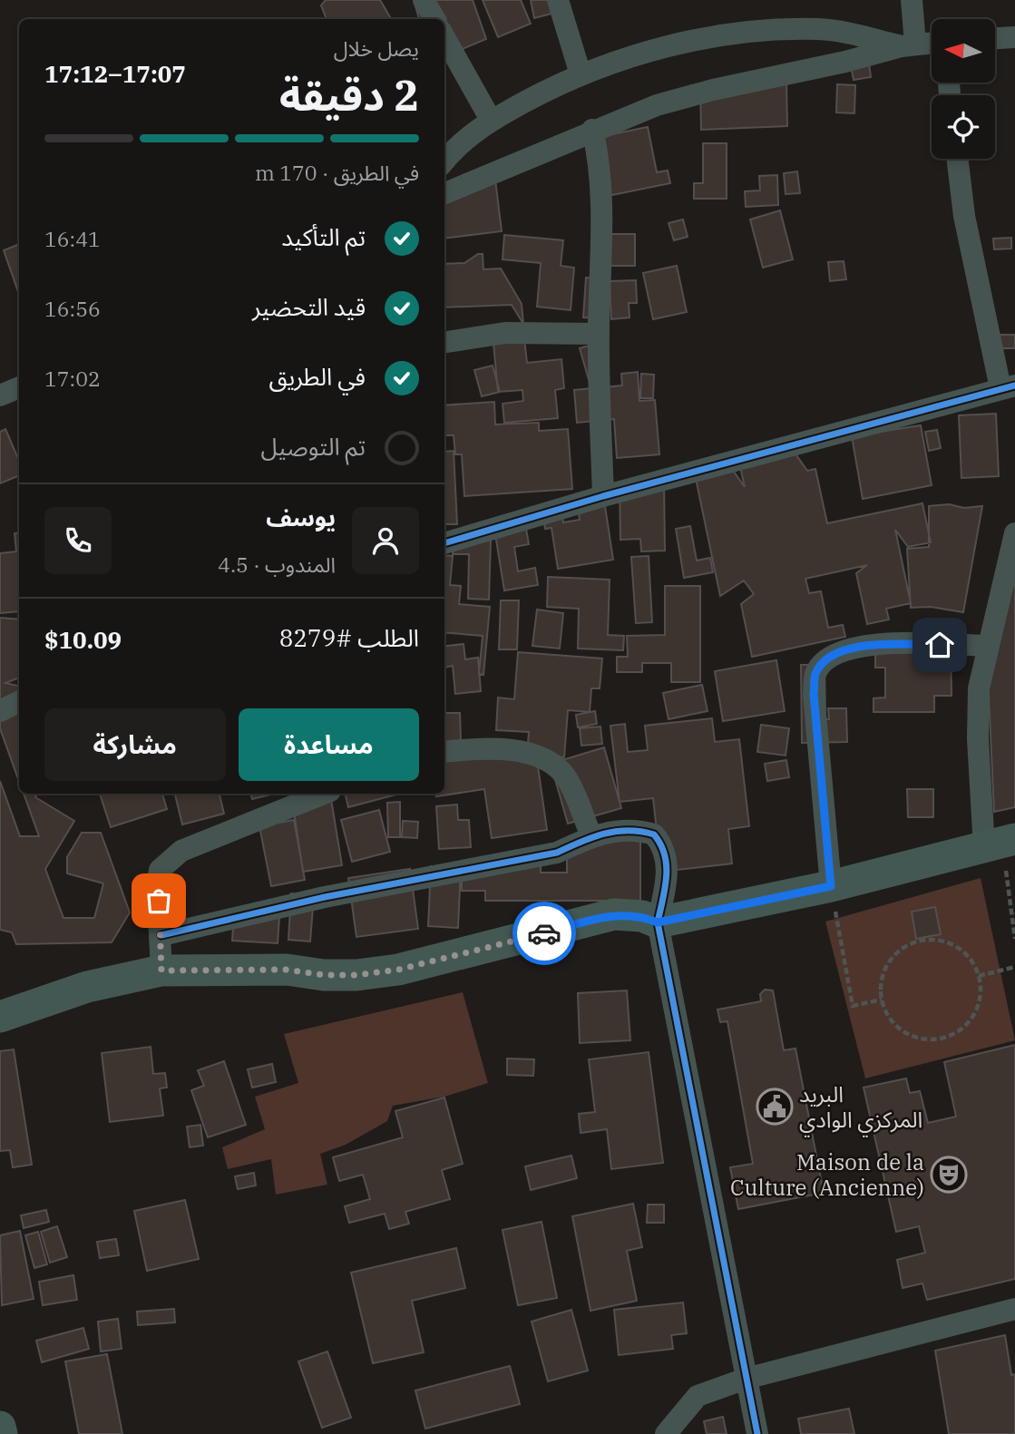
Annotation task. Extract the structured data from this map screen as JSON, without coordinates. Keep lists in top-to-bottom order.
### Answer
{
  "places": {
    "public building": ["البريد المركزي الوادي"],
    "theatre": ["Maison de la Culture (Ancienne)"]
  },
  "north": "left",
  "page": {
    "heading": ["2 دقيقة", "يصل خلال", "17:07–17:12"],
    "panel": [
      "يوسف",
      "المندوب · 4.5",
      "الطلب #8279",
      "$10.09"
    ],
    "bar": "في الطريق · 170 m",
    "list": [
      ["تم التأكيد", "16:41"],
      ["قيد التحضير", "16:56"],
      ["في الطريق", "17:02"],
      "تم التوصيل"
    ],
    "buttons": ["مساعدة", "مشاركة"]
  }
}
